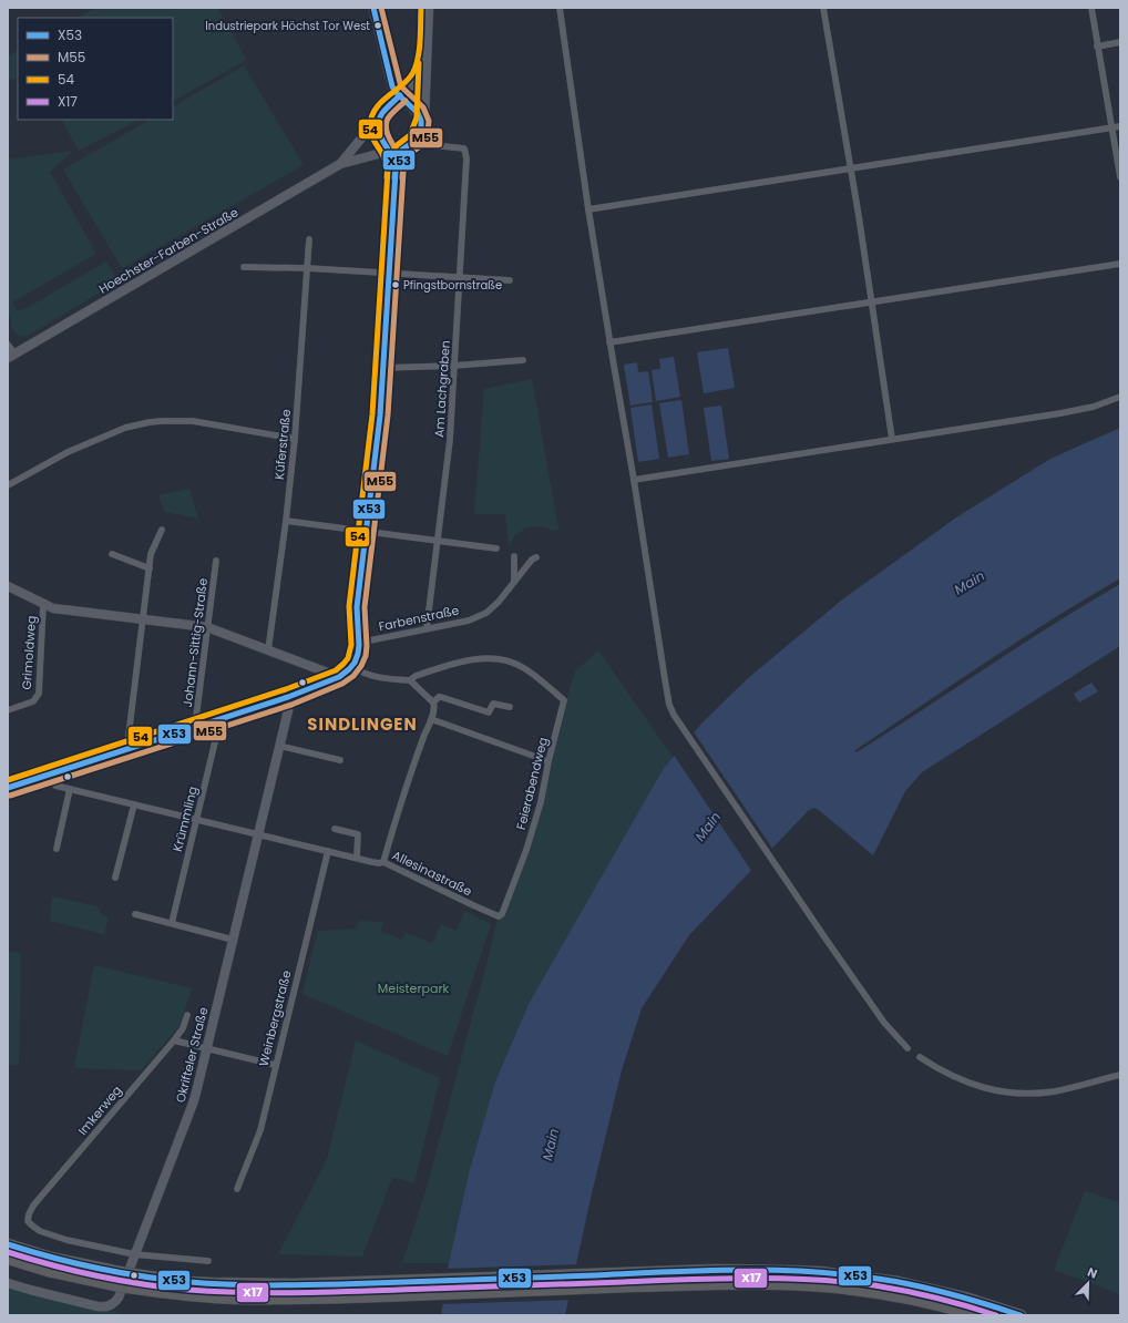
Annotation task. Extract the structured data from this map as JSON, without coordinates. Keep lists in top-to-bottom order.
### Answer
{
  "streets": {
    "street": [
      "Hoechster-Farben-Straße",
      "Am Lachgraben",
      "Küferstraße",
      "Farbenstraße",
      "Johann-Sittig-Straße",
      "Grimoldweg",
      "Feierabendweg",
      "Krümmling",
      "Allesinastraße",
      "Weinbergstraße",
      "Okrifteler Straße",
      "Imkerweg"
    ]
  },
  "crossings": [
    ["Hoechster-Farben-Straße", "Am Lachgraben"],
    ["Am Lachgraben", "Farbenstraße"],
    ["Feierabendweg", "Allesinastraße"],
    ["Krümmling", "Allesinastraße"],
    ["Allesinastraße", "Weinbergstraße"],
    ["Allesinastraße", "Okrifteler Straße"],
    ["Okrifteler Straße", "Imkerweg"]
  ],
  "districts": ["SINDLINGEN"],
  "water": ["Main"],
  "parks": ["Meisterpark"],
  "places": ["Industriepark Höchst Tor West", "Pfingstbornstraße"],
  "lines": [
    "transit line X53",
    "transit line M55",
    "transit line 54",
    "transit line X17"
  ],
  "legend": [
    "X53",
    "M55",
    "54",
    "X17"
  ],
  "north": "top right"
}
